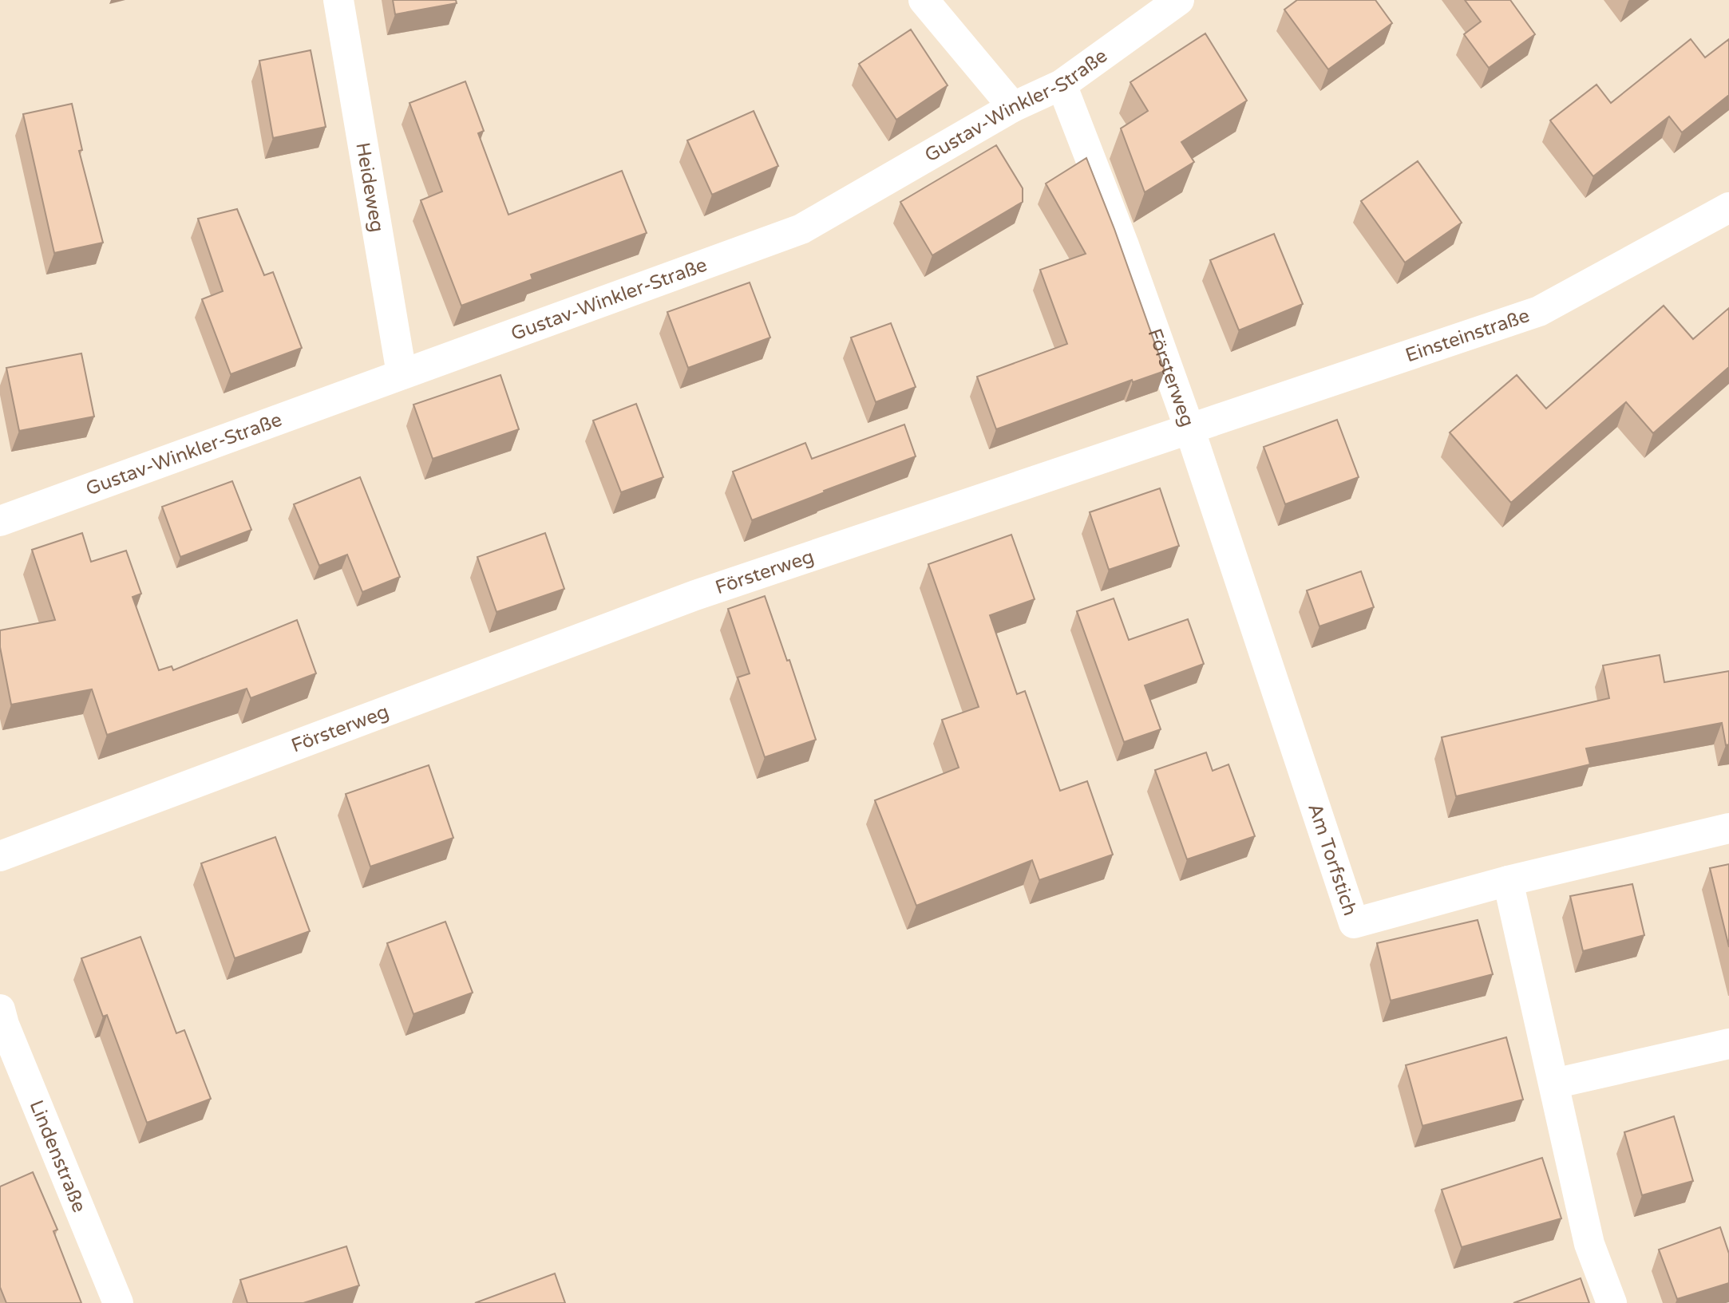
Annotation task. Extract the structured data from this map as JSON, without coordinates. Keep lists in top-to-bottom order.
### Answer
{
  "streets": {
    "street": [
      "Gustav-Winkler-Straße",
      "Heideweg",
      "Einsteinstraße",
      "Försterweg",
      "Am Torfstich",
      "Lindenstraße"
    ]
  },
  "crossings": [
    ["Gustav-Winkler-Straße", "Heideweg"],
    ["Gustav-Winkler-Straße", "Försterweg"],
    ["Einsteinstraße", "Försterweg"],
    ["Einsteinstraße", "Am Torfstich"],
    ["Försterweg", "Am Torfstich"]
  ]
}
